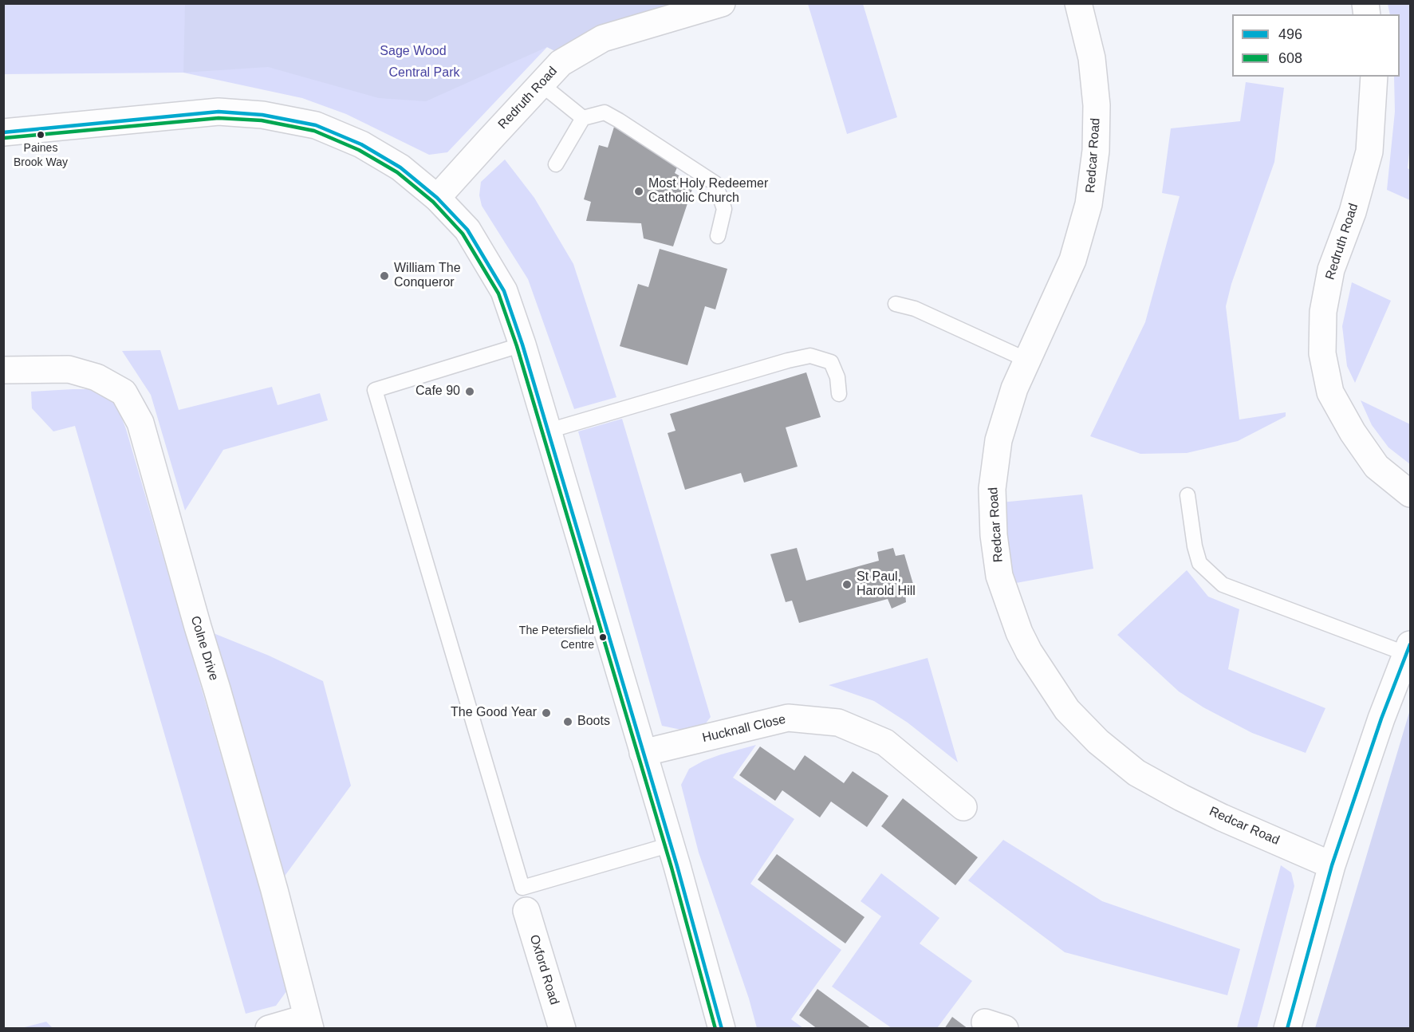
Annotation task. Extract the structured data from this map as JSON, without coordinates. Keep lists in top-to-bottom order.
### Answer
{
  "streets": {
    "street": [
      "Redruth Road",
      "Redcar Road",
      "Colne Drive",
      "Hucknall Close",
      "Oxford Road"
    ]
  },
  "parks": ["Sage Wood", "Central Park"],
  "places": [
    "Paines Brook Way",
    "Most Holy Redeemer Catholic Church",
    "William The Conqueror",
    "Cafe 90",
    "St Paul, Harold Hill",
    "The Petersfield Centre",
    "The Good Year",
    "Boots"
  ],
  "lines": ["transit line 496", "transit line 608"],
  "legend": ["496", "608"]
}
